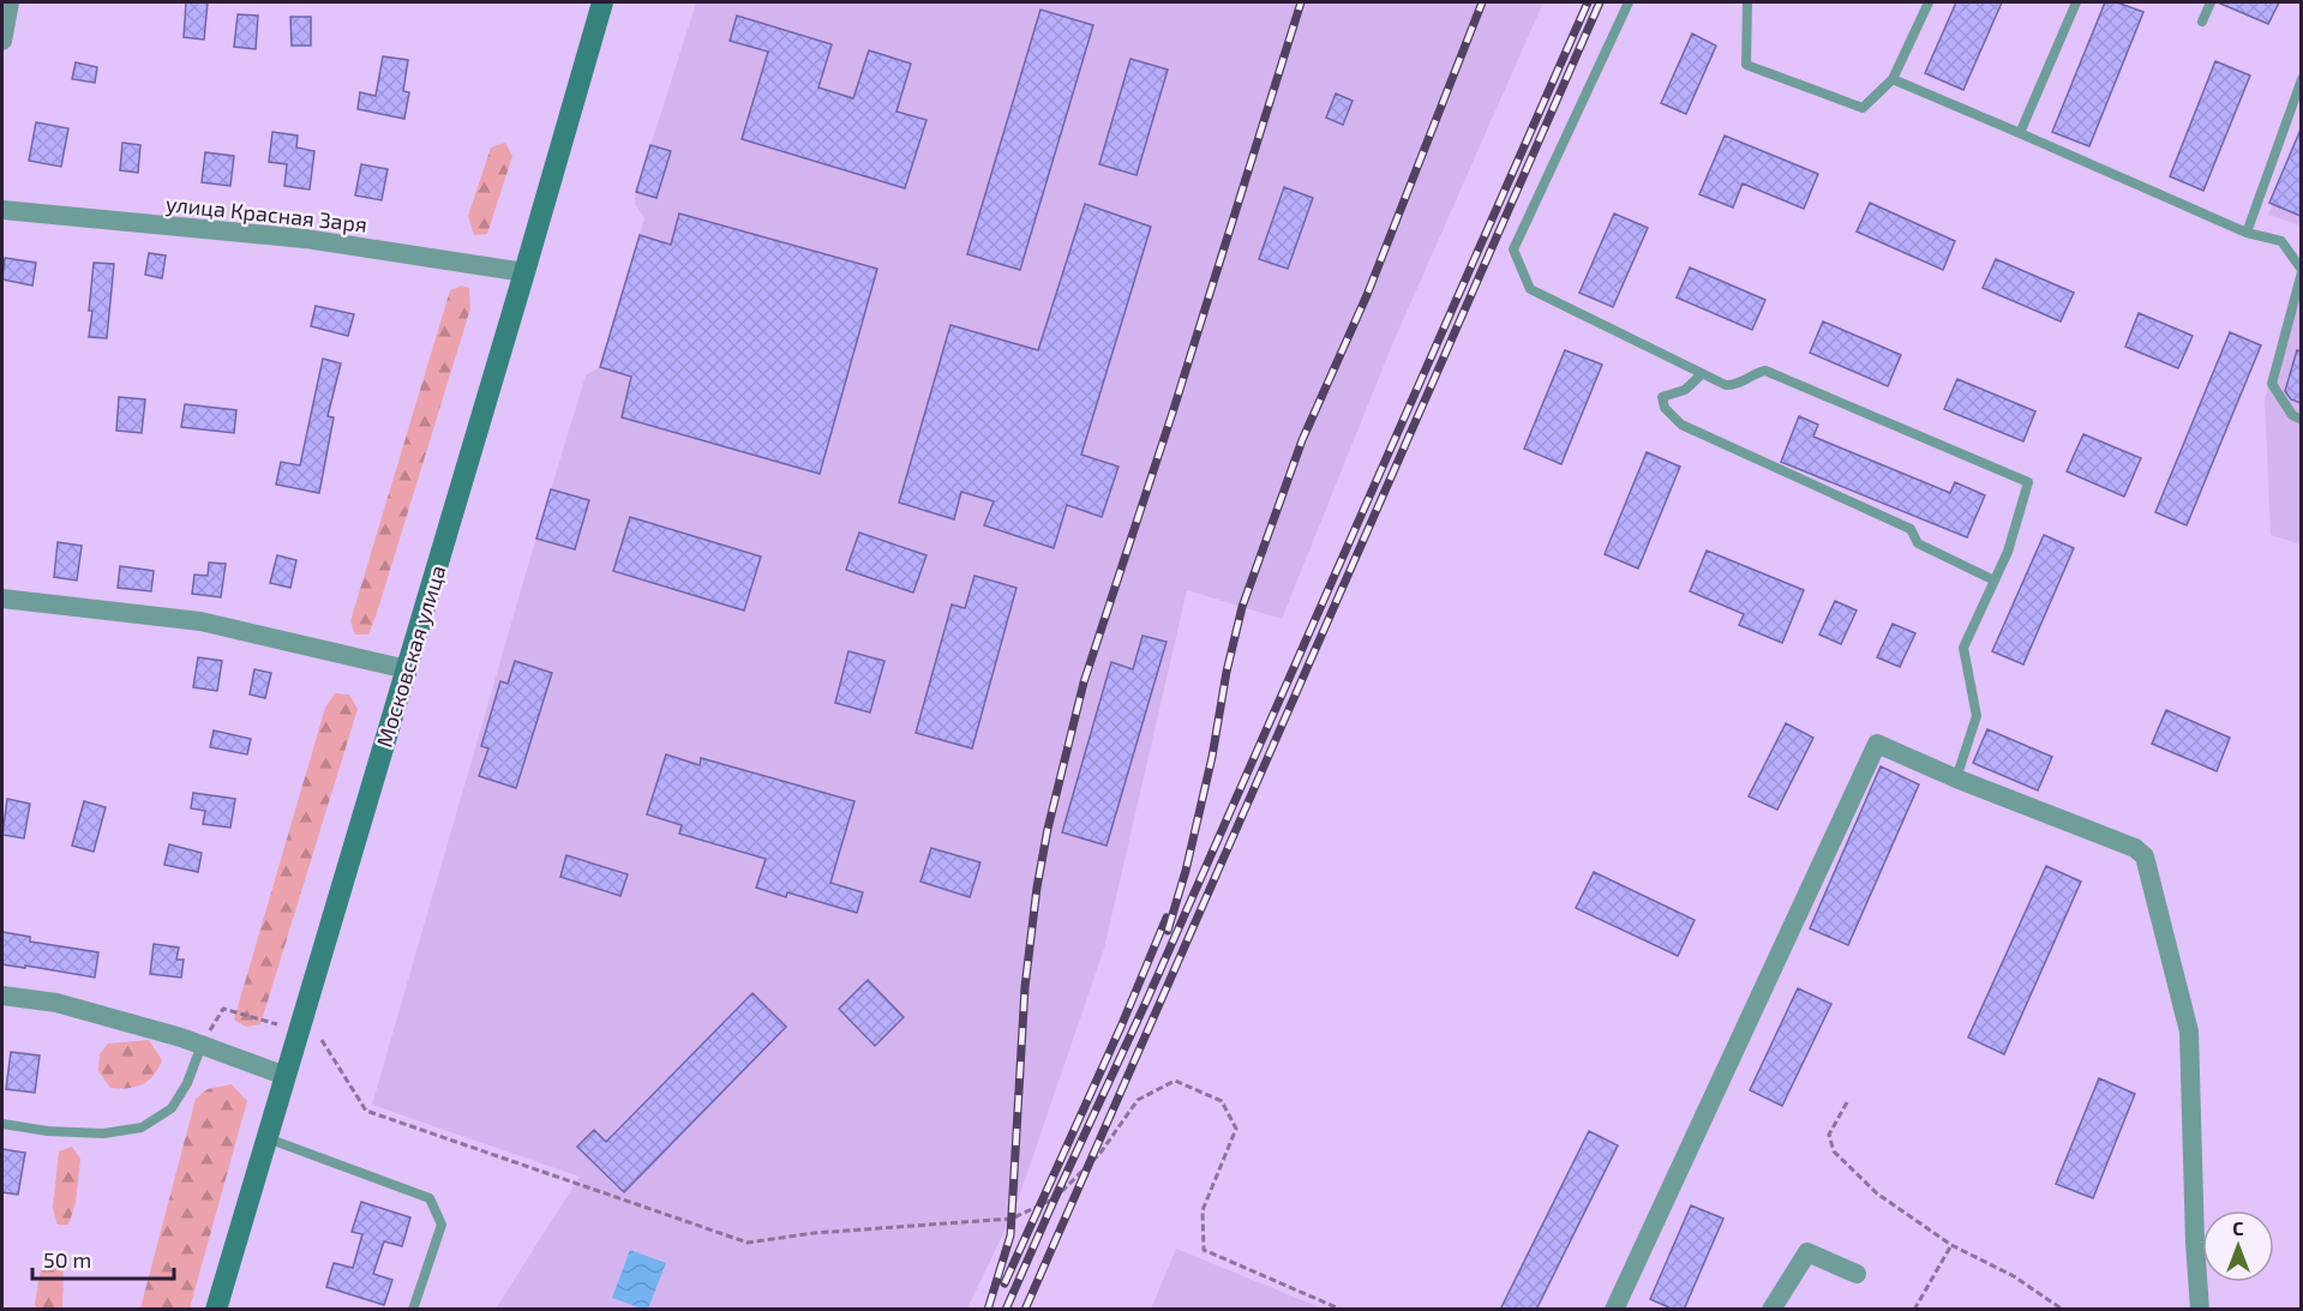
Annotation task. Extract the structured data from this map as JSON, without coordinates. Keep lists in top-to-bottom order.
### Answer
{
  "streets": {
    "main road": ["Московская улица"],
    "street": ["улица Красная Заря"]
  },
  "crossings": [
    ["улица Красная Заря", "Московская улица"]
  ],
  "scale_bar": "50 m",
  "north": "top"
}
